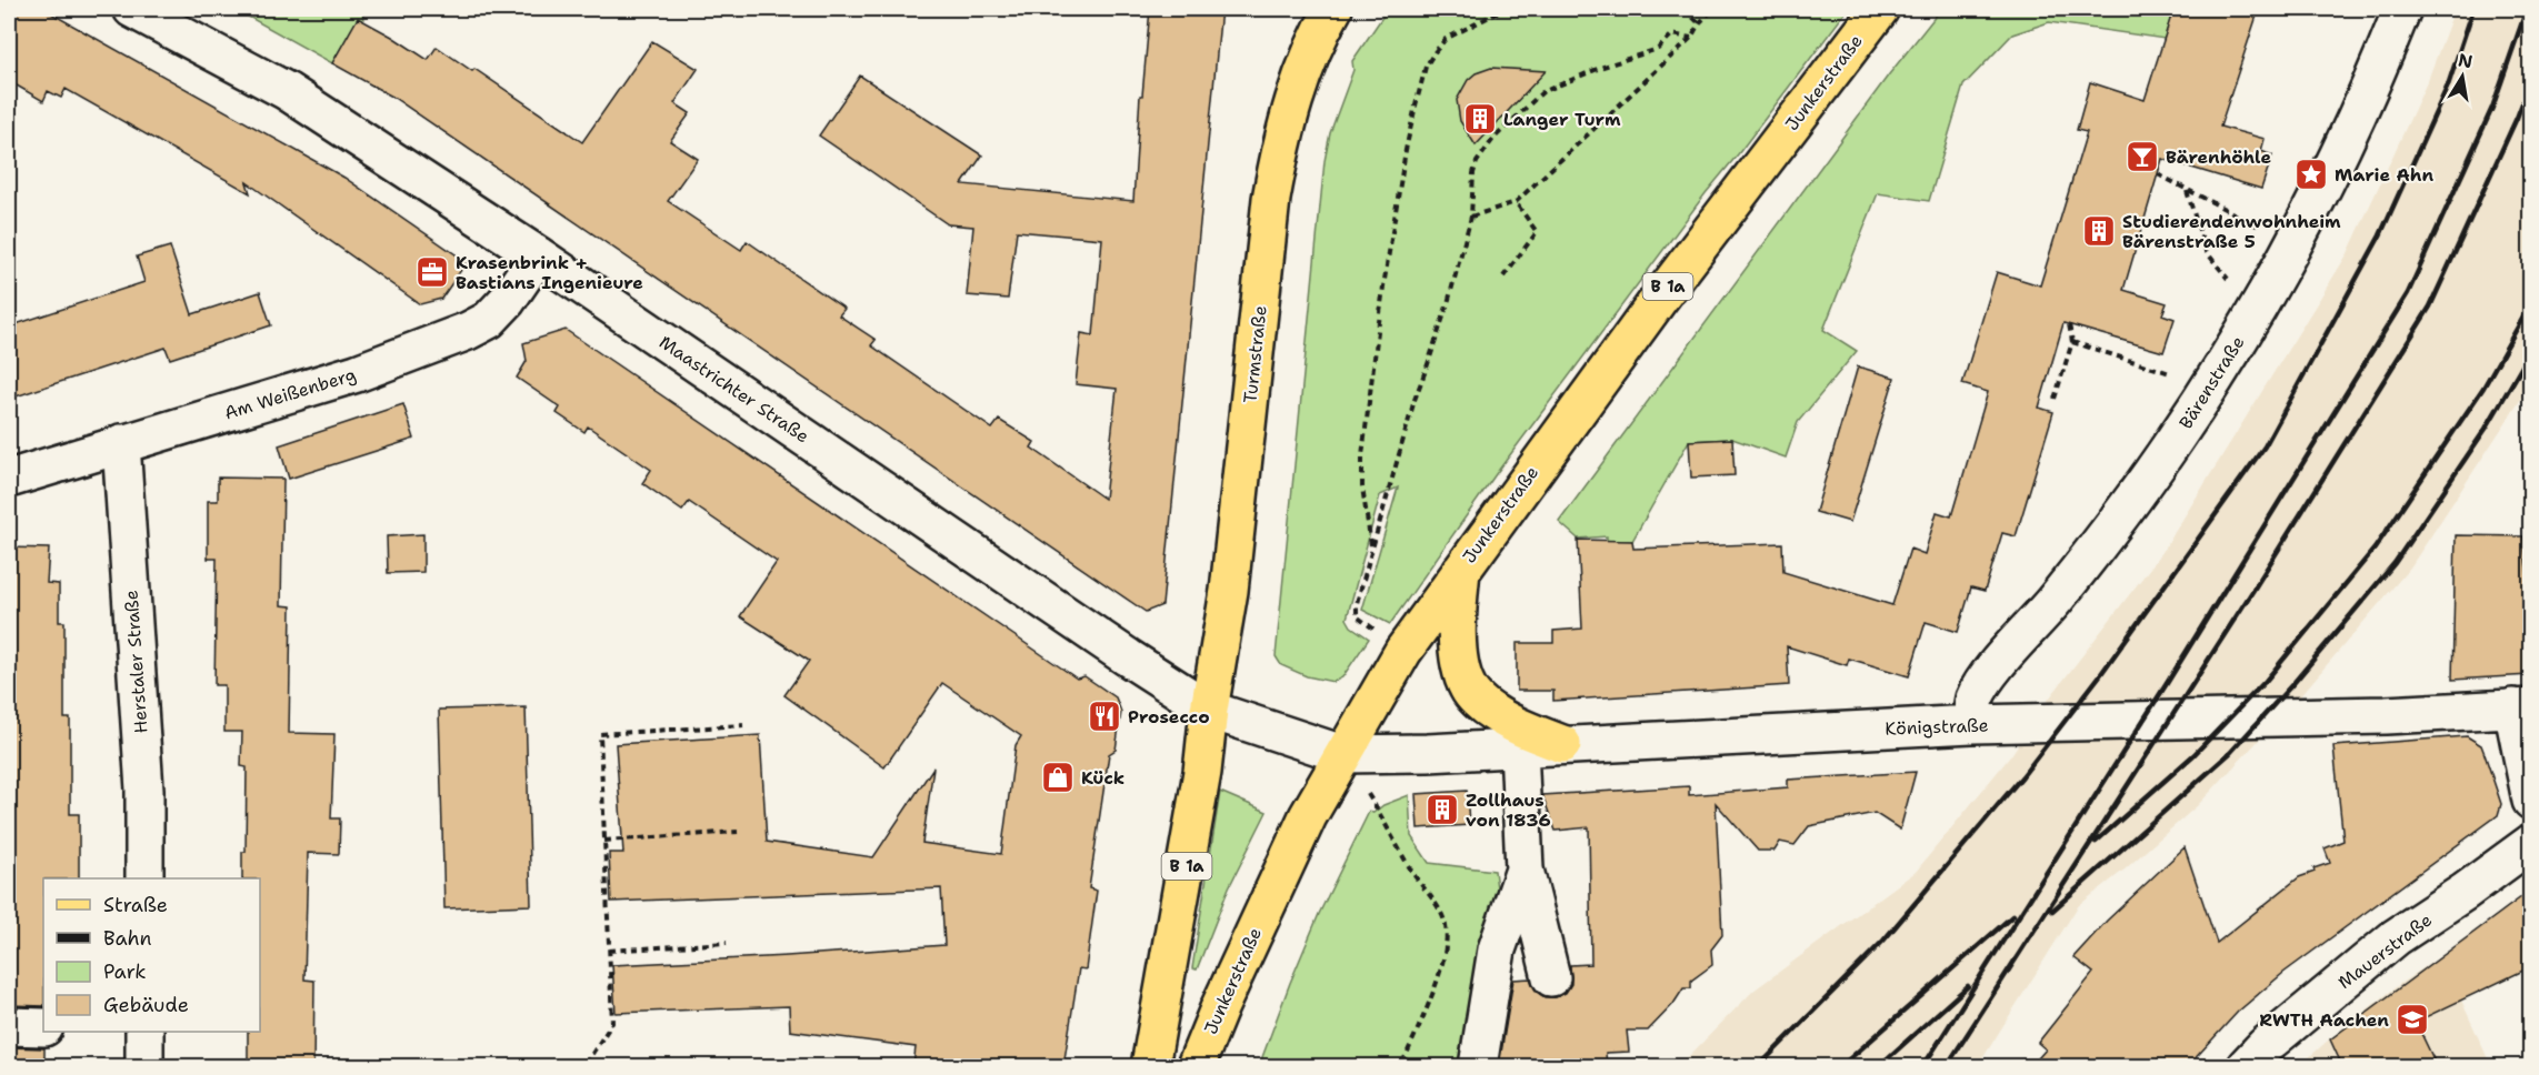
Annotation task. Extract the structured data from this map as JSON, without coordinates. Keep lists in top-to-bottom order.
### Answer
{
  "streets": {
    "main road": ["Junkerstraße", "B 1a", "Turmstraße"],
    "street": [
      "Bärenstraße",
      "Maastrichter Straße",
      "Am Weißenberg",
      "Herstaler Straße",
      "Königstraße",
      "Mauerstraße"
    ]
  },
  "crossings": [
    ["Junkerstraße", "Maastrichter Straße"],
    ["Junkerstraße", "Königstraße"],
    ["B 1a", "Turmstraße"],
    ["B 1a", "Maastrichter Straße"],
    ["Turmstraße", "Maastrichter Straße"],
    ["Bärenstraße", "Königstraße"],
    ["Maastrichter Straße", "Am Weißenberg"],
    ["Maastrichter Straße", "Königstraße"],
    ["Am Weißenberg", "Herstaler Straße"]
  ],
  "places": {
    "building": ["Langer Turm", "Studierendenwohnheim Bärenstraße 5", "Zollhaus von 1836"],
    "bar": ["Bärenhöhle"],
    "place": ["Marie Ahn"],
    "office": ["Krasenbrink + Bastians Ingenieure"],
    "restaurant": ["Prosecco"],
    "shop": ["Kück"],
    "school or university": ["RWTH Aachen"]
  },
  "legend": [
    "Straße",
    "Bahn",
    "Park",
    "Gebäude"
  ],
  "north": "top"
}
